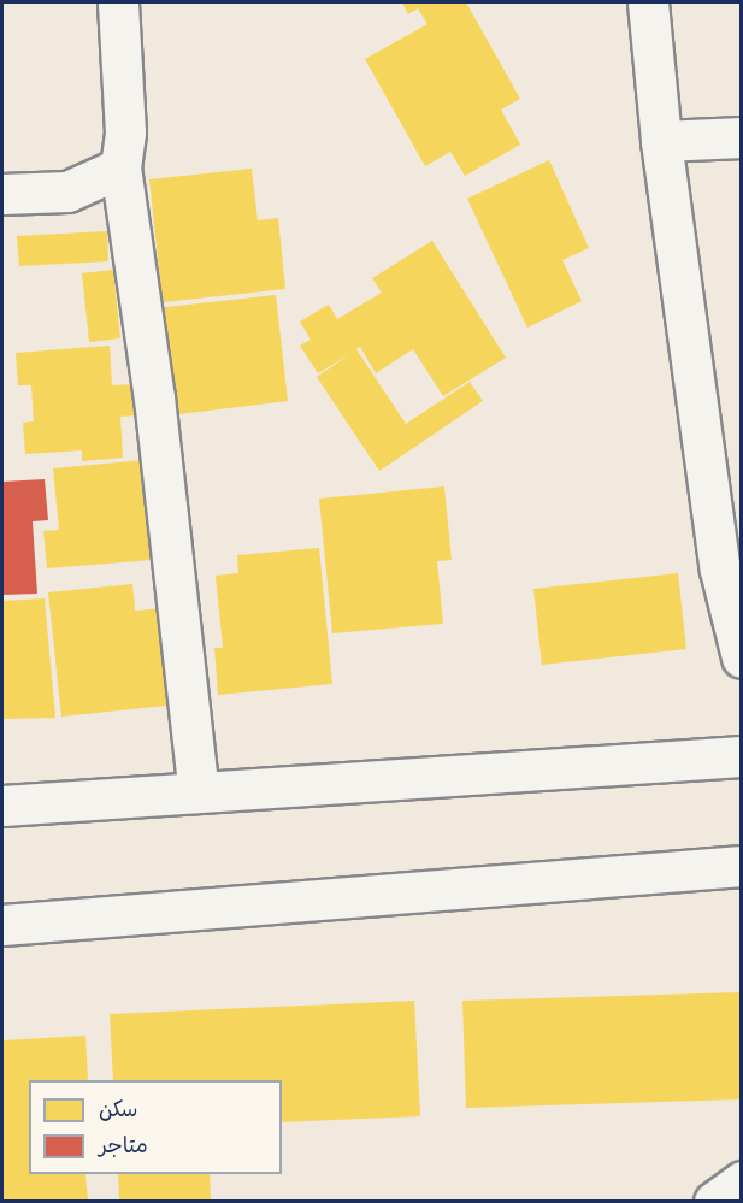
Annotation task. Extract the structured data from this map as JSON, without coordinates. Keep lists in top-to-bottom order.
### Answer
{
  "legend": ["سكن", "متاجر"]
}
